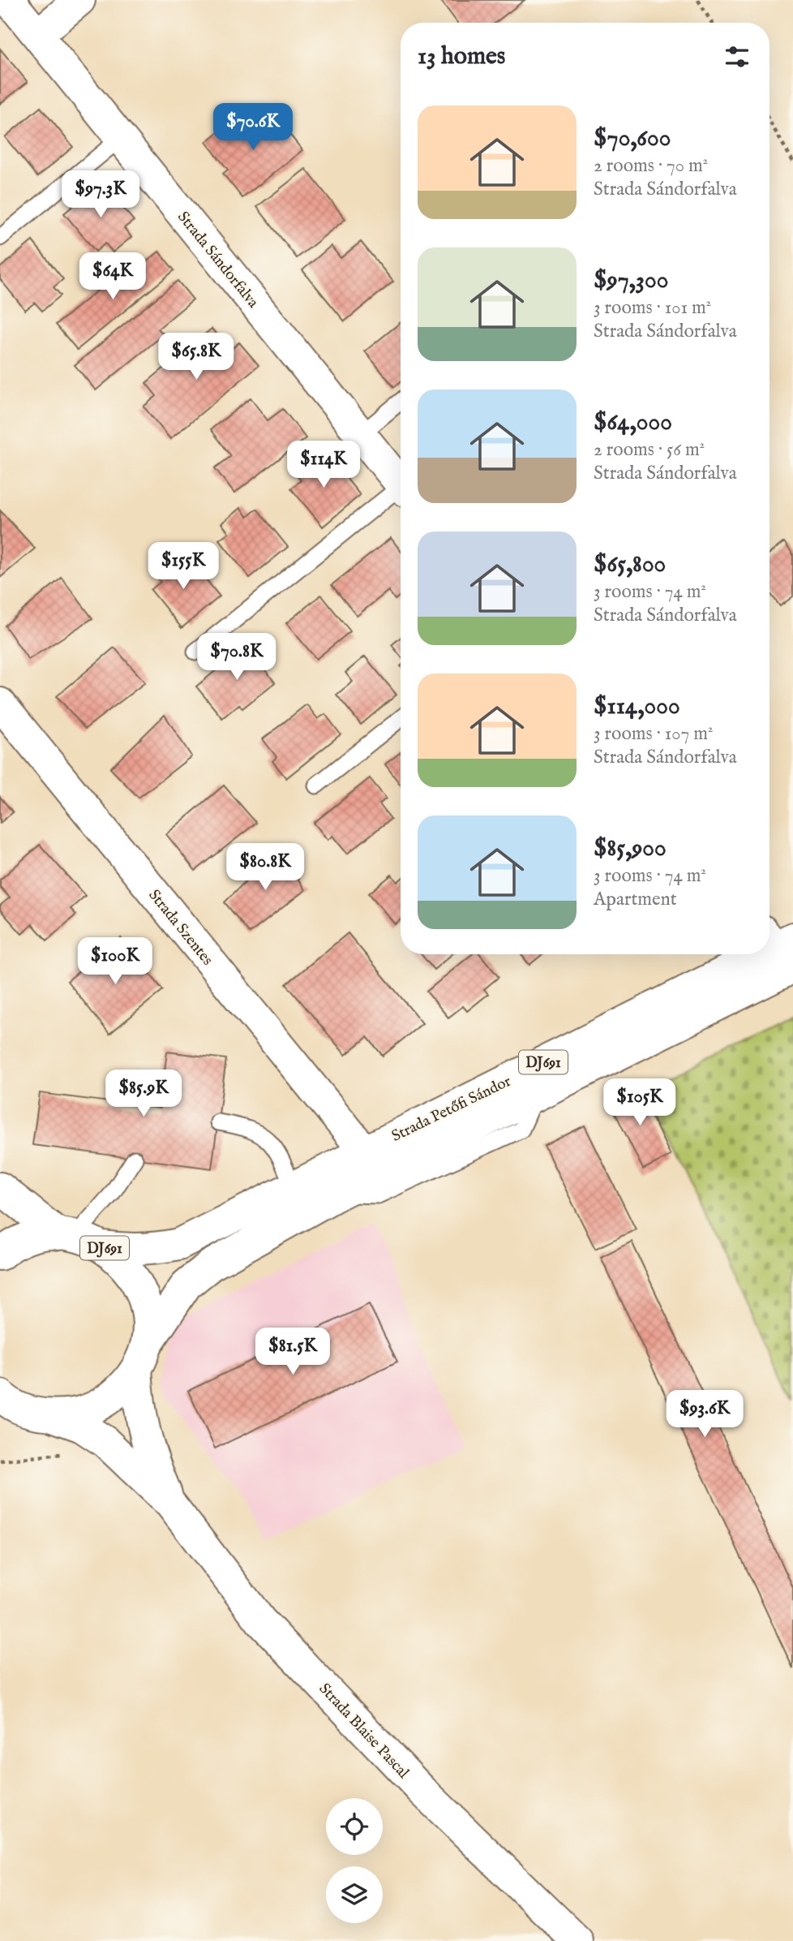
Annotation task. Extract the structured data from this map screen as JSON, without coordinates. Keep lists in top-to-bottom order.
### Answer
{
  "streets": {
    "street": [
      "Strada Sándorfalva",
      "Strada Szentes",
      "DJ691",
      "Strada Petőfi Sándor",
      "Strada Blaise Pascal"
    ]
  },
  "crossings": [
    ["Strada Szentes", "Strada Petőfi Sándor"],
    ["DJ691", "Strada Petőfi Sándor"],
    ["DJ691", "Strada Blaise Pascal"],
    ["Strada Petőfi Sándor", "Strada Blaise Pascal"]
  ],
  "page": {
    "heading": "13 homes",
    "list": [
      {
        "name": "$70,600",
        "note": "2 rooms · 70 m² · Strada Sándorfalva"
      },
      {
        "name": "$97,300",
        "note": "3 rooms · 101 m² · Strada Sándorfalva"
      },
      {
        "name": "$64,000",
        "note": "2 rooms · 56 m² · Strada Sándorfalva"
      },
      {
        "name": "$65,800",
        "note": "3 rooms · 74 m² · Strada Sándorfalva"
      },
      {
        "name": "$114,000",
        "note": "3 rooms · 107 m² · Strada Sándorfalva"
      },
      {
        "name": "$85,900",
        "note": "3 rooms · 74 m² · Apartment"
      }
    ],
    "price": [
      "$70.6K",
      "$97.3K",
      "$64K",
      "$65.8K",
      "$114K",
      "$155K",
      "$70.8K",
      "$80.8K",
      "$100K",
      "$85.9K",
      "$105K",
      "$81.5K",
      "$93.6K"
    ]
  }
}
